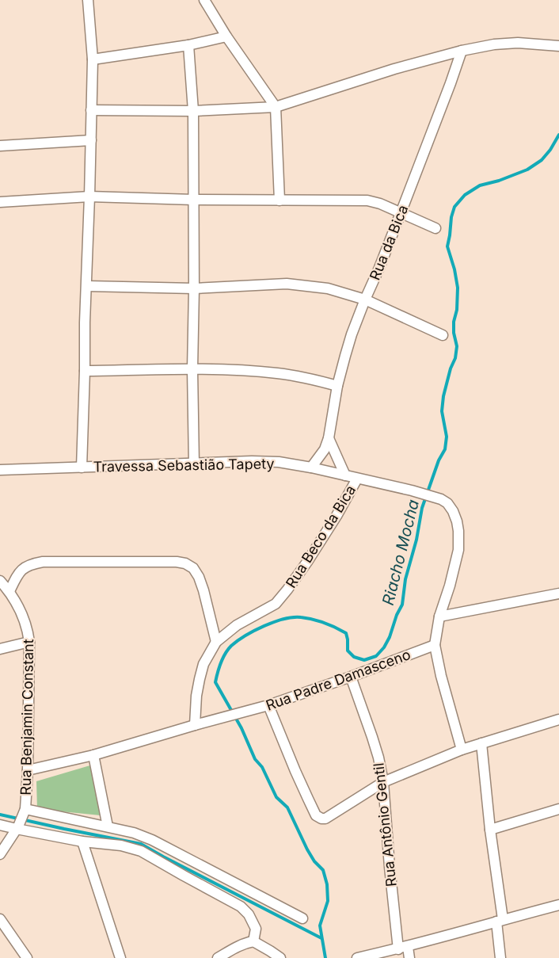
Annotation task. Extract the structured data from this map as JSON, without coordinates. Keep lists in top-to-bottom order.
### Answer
{
  "streets": {
    "street": [
      "Rua da Bica",
      "Travessa Sebastião Tapety",
      "Rua Beco da Bica",
      "Rua Padre Damasceno",
      "Rua Benjamin Constant",
      "Rua Antônio Gentil"
    ]
  },
  "crossings": [
    ["Rua da Bica", "Travessa Sebastião Tapety"],
    ["Travessa Sebastião Tapety", "Rua Beco da Bica"],
    ["Rua Beco da Bica", "Rua Padre Damasceno"],
    ["Rua Padre Damasceno", "Rua Antônio Gentil"]
  ],
  "water": ["Riacho Mocha"]
}
